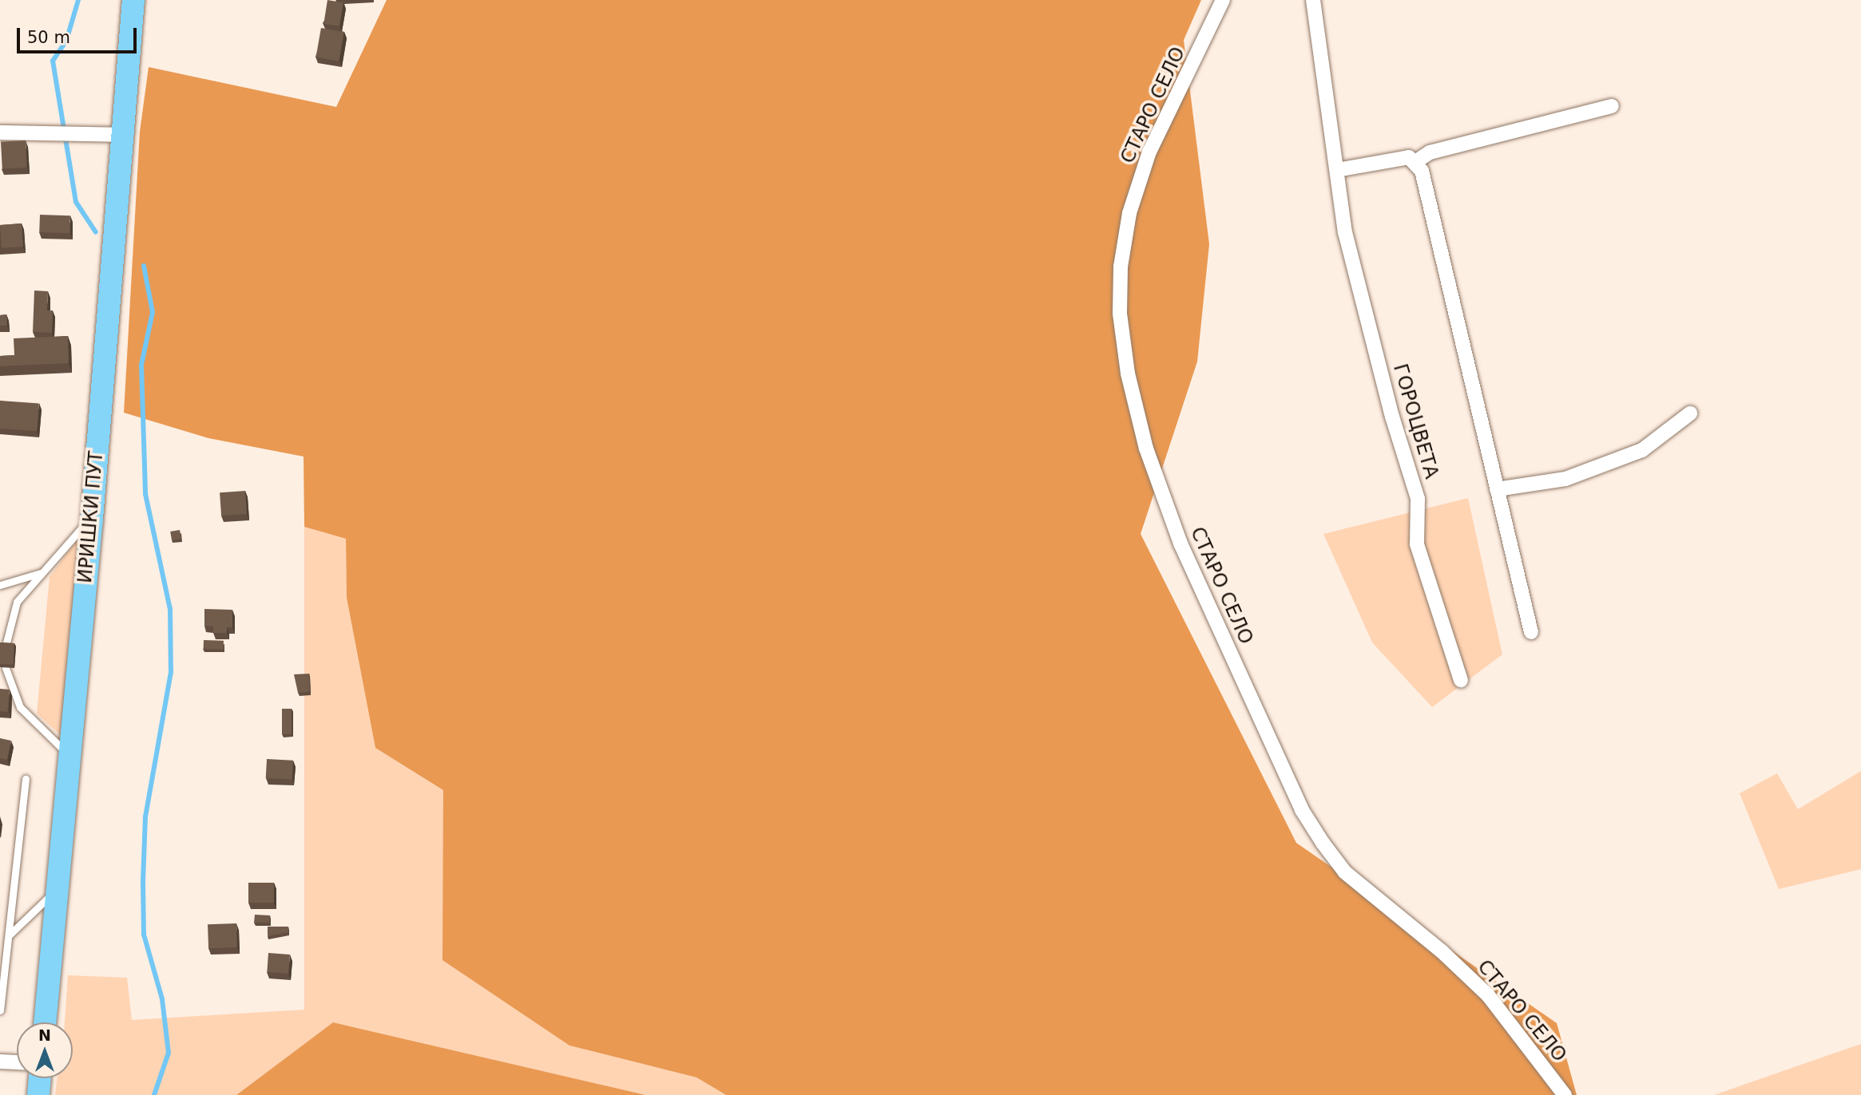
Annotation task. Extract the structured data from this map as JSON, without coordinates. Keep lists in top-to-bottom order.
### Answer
{
  "streets": {
    "main road": ["ИРИШКИ ПУТ"],
    "street": ["СТАРО СЕЛО", "ГОРОЦВЕТА"]
  },
  "scale_bar": "50 m",
  "north": "top"
}
